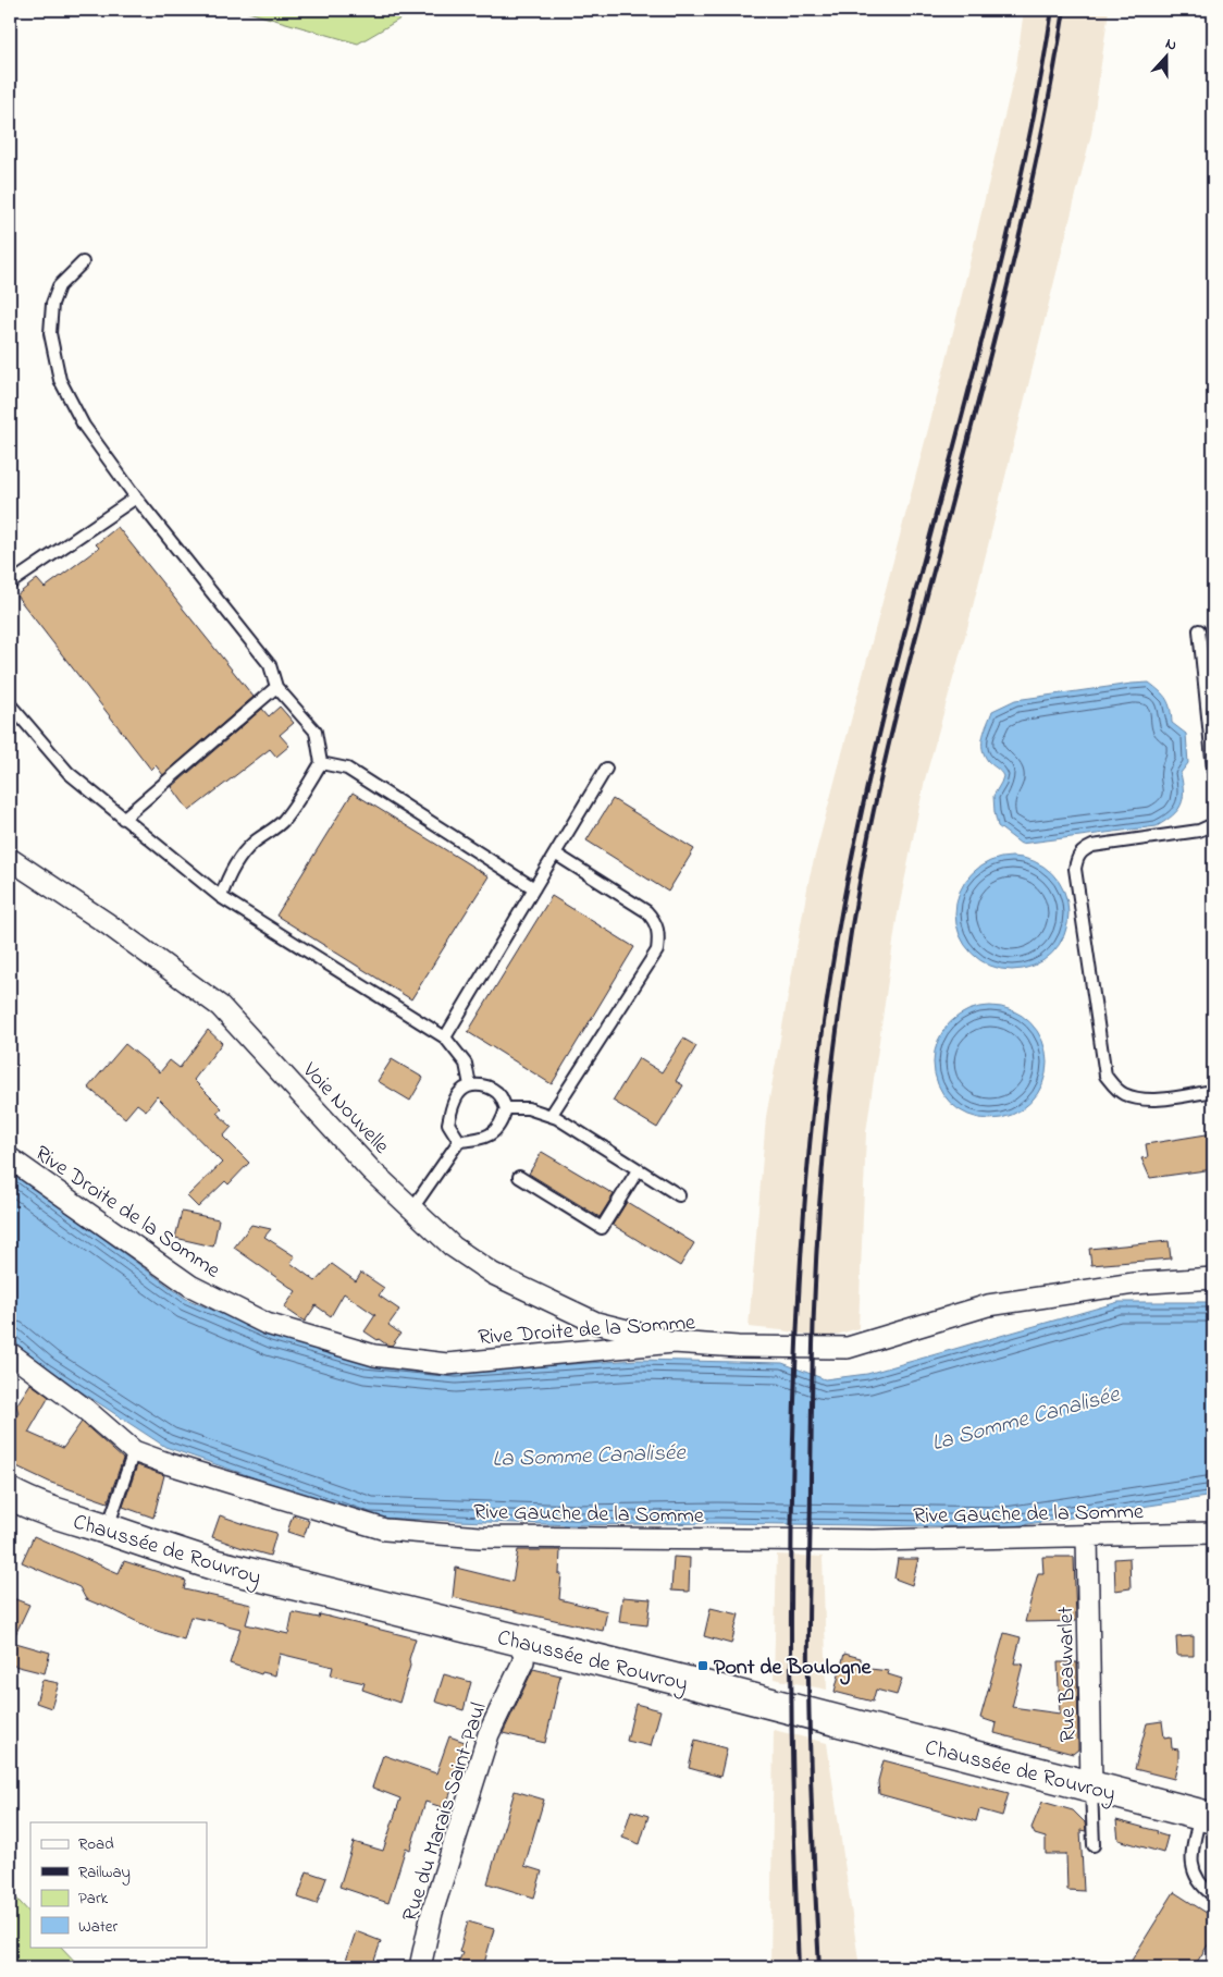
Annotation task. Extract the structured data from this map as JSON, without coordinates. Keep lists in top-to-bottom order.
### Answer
{
  "streets": {
    "main road": ["Chaussée de Rouvroy"],
    "street": [
      "Voie Nouvelle",
      "Rive Droite de la Somme",
      "Rive Gauche de la Somme",
      "Rue Beauvarlet",
      "Rue du Marais Saint-Paul"
    ]
  },
  "crossings": [
    ["Voie Nouvelle", "Rive Droite de la Somme"],
    ["Rive Gauche de la Somme", "Rue Beauvarlet"],
    ["Chaussée de Rouvroy", "Rue Beauvarlet"],
    ["Chaussée de Rouvroy", "Rue du Marais Saint-Paul"]
  ],
  "water": ["La Somme Canalisée"],
  "places": {
    "transit": ["Pont de Boulogne"]
  },
  "legend": [
    "Road",
    "Railway",
    "Park",
    "Water"
  ],
  "north": "top"
}
